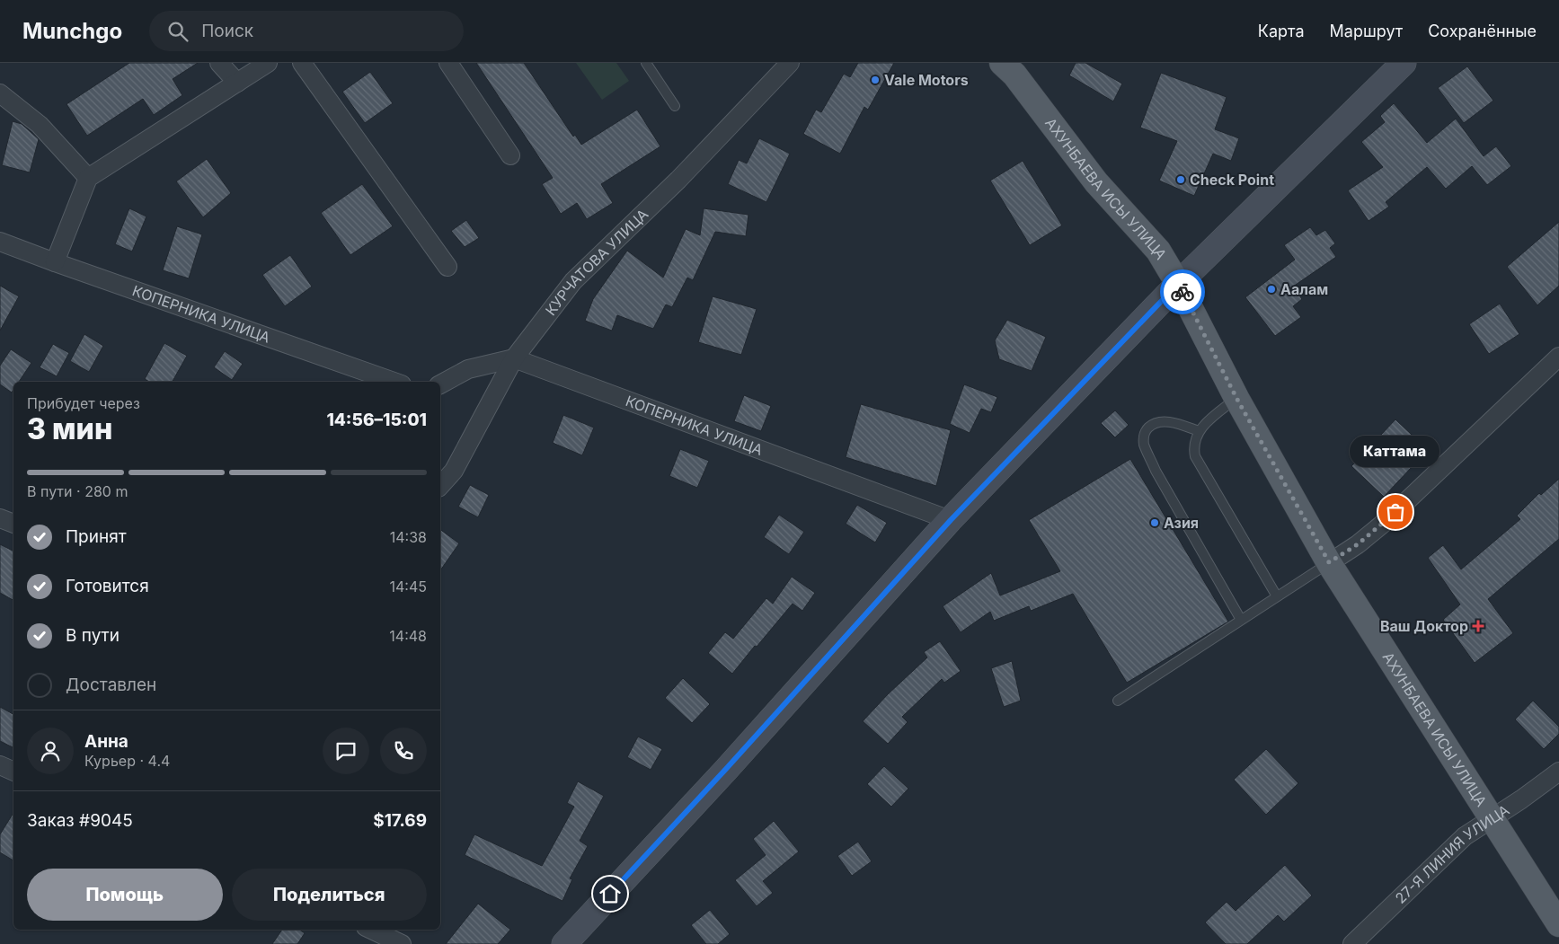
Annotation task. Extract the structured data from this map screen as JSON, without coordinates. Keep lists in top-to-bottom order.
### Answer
{
  "streets": {
    "main road": ["АХУНБАЕВА ИСЫ УЛИЦА"],
    "street": ["КУРЧАТОВА УЛИЦА", "КОПЕРНИКА УЛИЦА", "27-Я ЛИНИЯ УЛИЦА"]
  },
  "crossings": [
    ["АХУНБАЕВА ИСЫ УЛИЦА", "27-Я ЛИНИЯ УЛИЦА"],
    ["КУРЧАТОВА УЛИЦА", "КОПЕРНИКА УЛИЦА"]
  ],
  "places": {
    "other": [
      "Vale Motors",
      "Check Point",
      "Аалам",
      "Каттама",
      "Азия"
    ],
    "health": ["Ваш Доктор"]
  },
  "page": {
    "header": "Munchgo",
    "search": "Поиск",
    "nav": ["Карта", "Маршрут", "Сохранённые"],
    "heading": ["3 мин", "Прибудет через", "14:56–15:01"],
    "panel": [
      "Анна",
      "Курьер · 4.4",
      "Заказ #9045",
      "$17.69"
    ],
    "bubble": "Каттама",
    "bar": "В пути · 280 m",
    "list": [
      ["Принят", "14:38"],
      ["Готовится", "14:45"],
      ["В пути", "14:48"],
      "Доставлен"
    ],
    "buttons": ["Помощь", "Поделиться"]
  }
}
